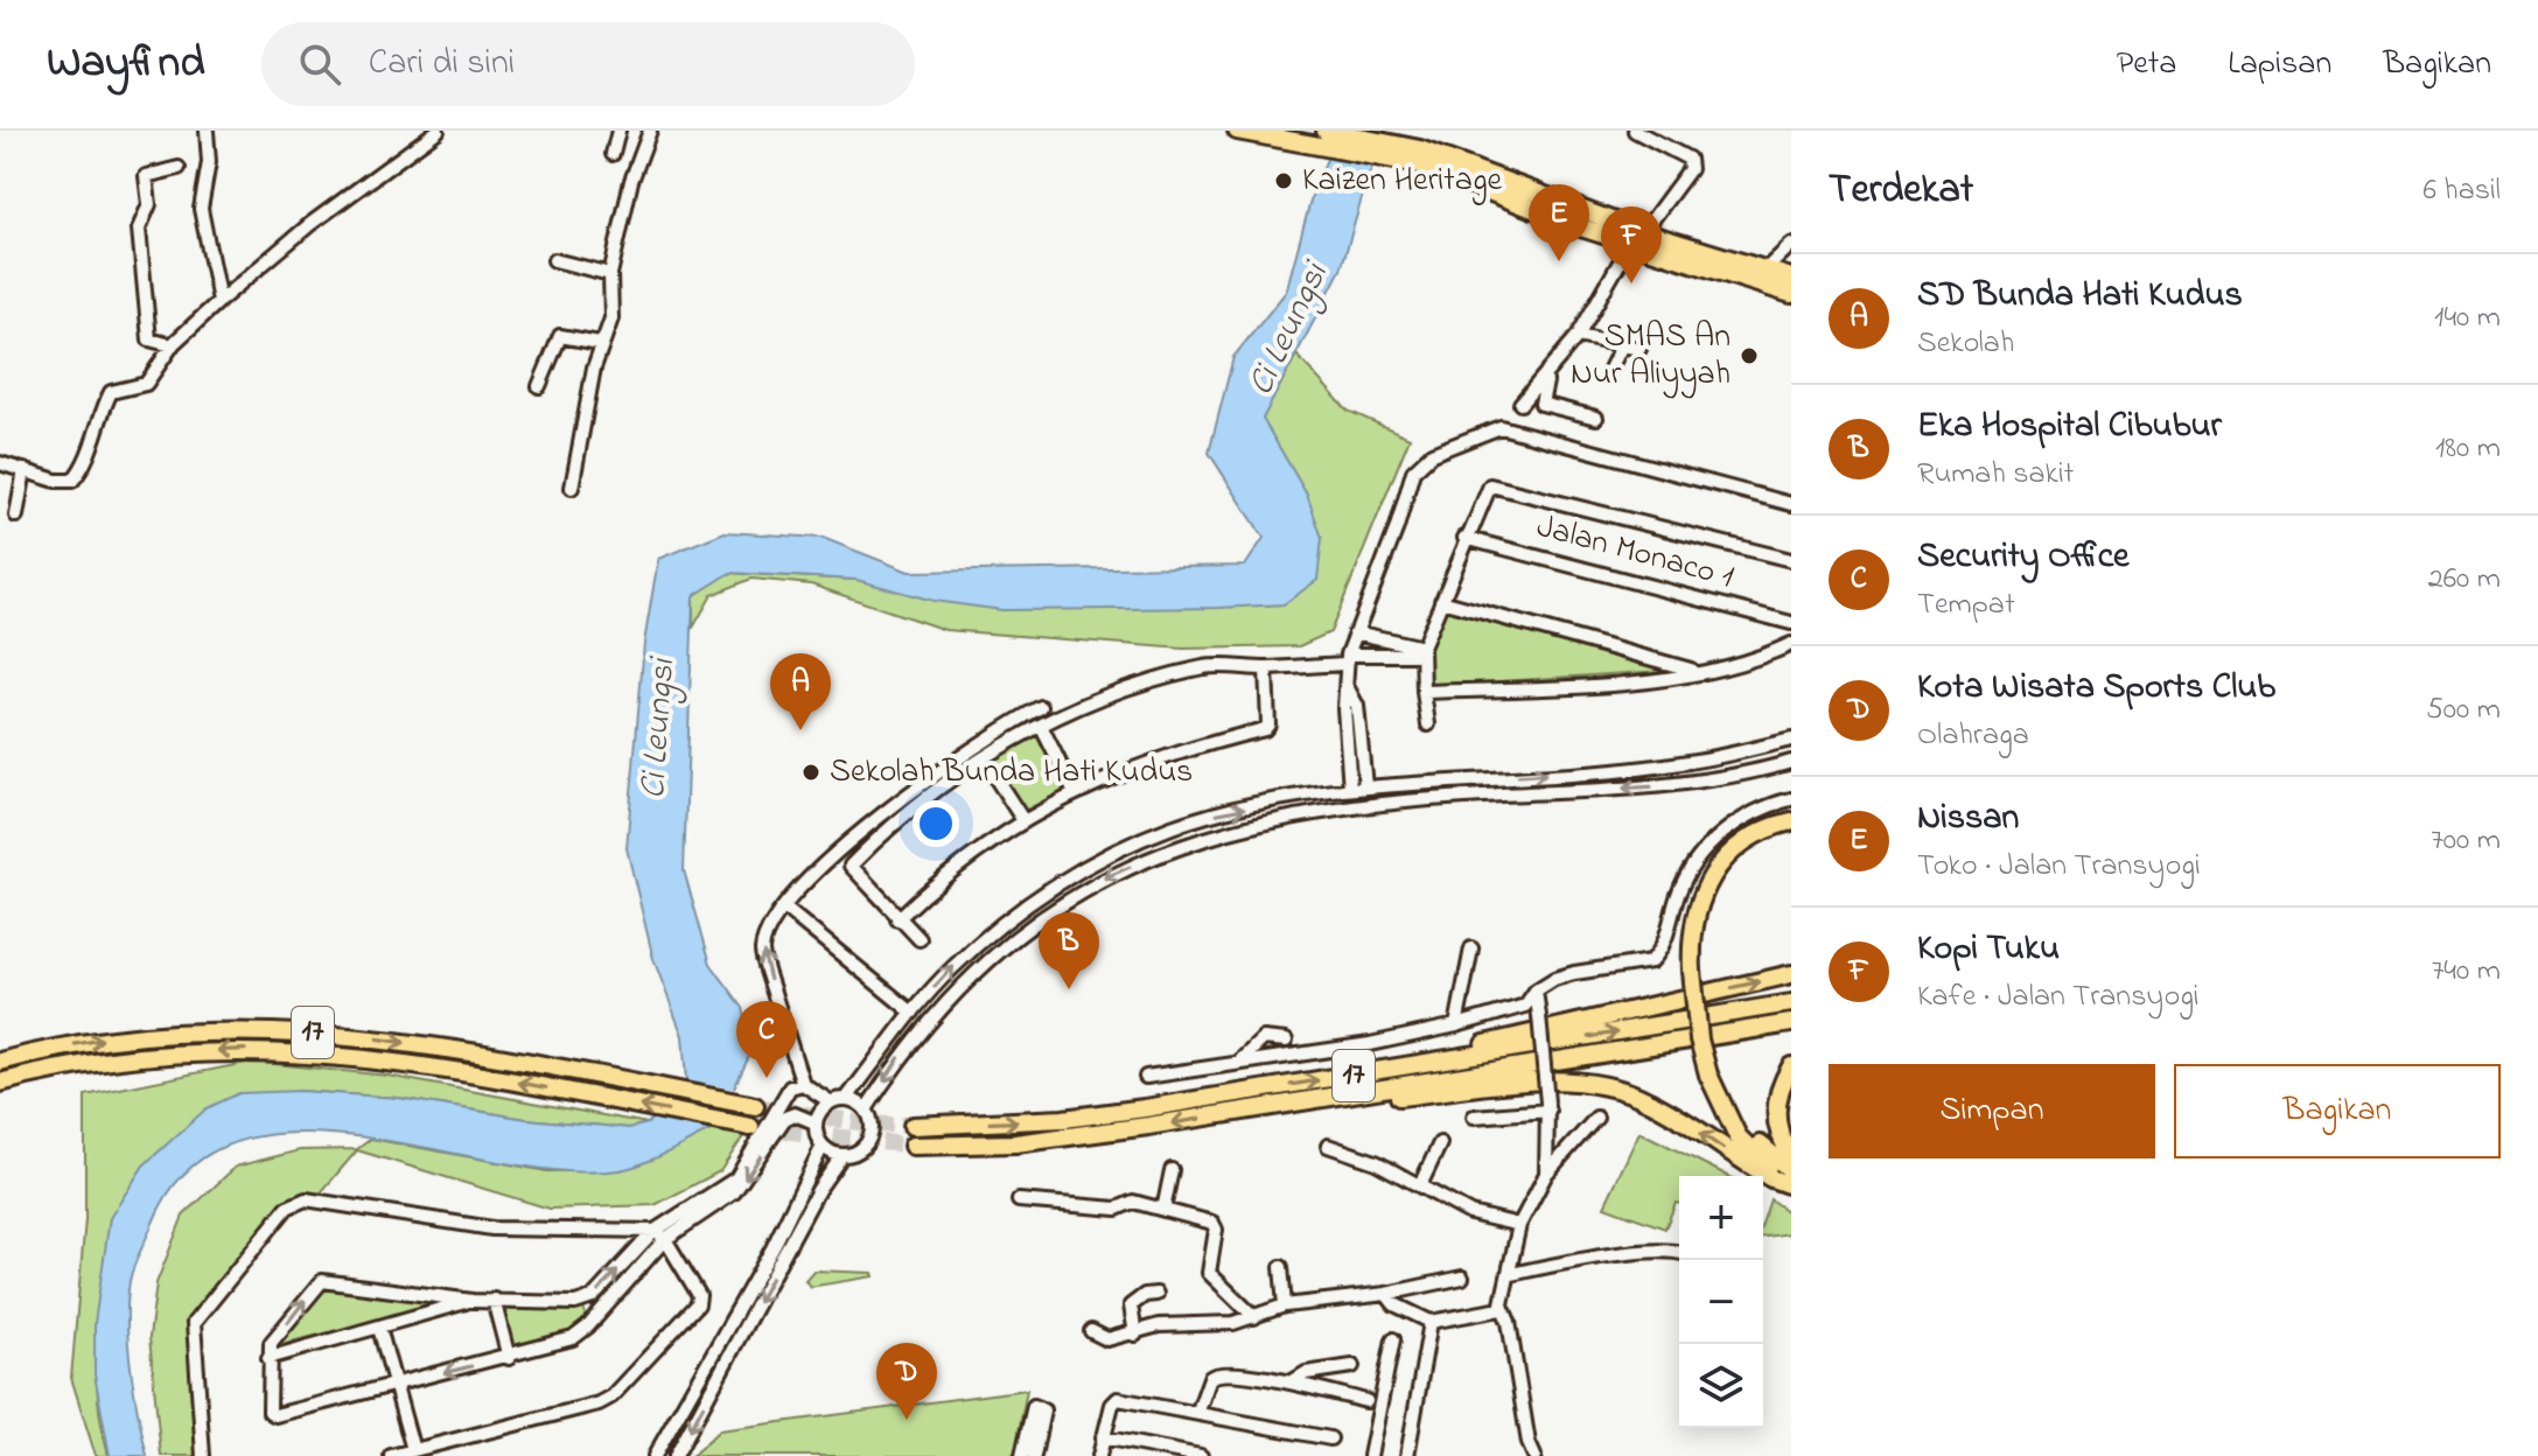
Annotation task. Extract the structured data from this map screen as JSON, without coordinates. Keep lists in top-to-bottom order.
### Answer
{
  "streets": {
    "highway": ["17"],
    "street": ["Jalan Monaco 1"]
  },
  "water": ["Ci Leungsi"],
  "places": ["Kaizen Heritage", "SMAS An Nur Aliyyah", "Sekolah Bunda Hati Kudus"],
  "page": {
    "header": "Wayfind",
    "search": "Cari di sini",
    "nav": ["Peta", "Lapisan", "Bagikan"],
    "heading": ["Terdekat", "6 hasil"],
    "pins": [
      "E",
      "F",
      "A",
      "B",
      "C",
      "D"
    ],
    "list": [
      {
        "mark": "A",
        "name": "SD Bunda Hati Kudus",
        "note": "Sekolah",
        "value": "140 m"
      },
      {
        "mark": "B",
        "name": "Eka Hospital Cibubur",
        "note": "Rumah sakit",
        "value": "180 m"
      },
      {
        "mark": "C",
        "name": "Security Office",
        "note": "Tempat",
        "value": "260 m"
      },
      {
        "mark": "D",
        "name": "Kota Wisata Sports Club",
        "note": "Olahraga",
        "value": "500 m"
      },
      {
        "mark": "E",
        "name": "Nissan",
        "note": "Toko · Jalan Transyogi",
        "value": "700 m"
      },
      {
        "mark": "F",
        "name": "Kopi Tuku",
        "note": "Kafe · Jalan Transyogi",
        "value": "740 m"
      }
    ],
    "buttons": ["Simpan", "Bagikan"],
    "map_buttons": ["+", "−"]
  }
}
